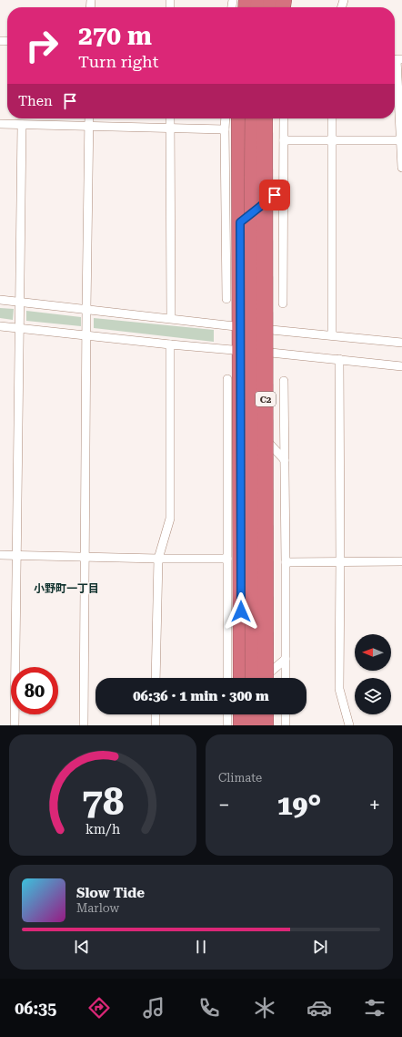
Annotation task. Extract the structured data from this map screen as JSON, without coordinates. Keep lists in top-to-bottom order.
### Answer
{
  "streets": {
    "highway": ["C2"]
  },
  "districts": ["小野町一丁目"],
  "north": "left",
  "page": {
    "turn": ["270 m", "Turn right"],
    "then": "Then",
    "limit": "80",
    "trip": "06:36 · 1 min · 300 m",
    "tile": "Climate",
    "heat": ["−", "19°", "+"],
    "song": ["Slow Tide", "Marlow"],
    "tabs": "06:35",
    "gauge": ["78", "km/h"]
  }
}
